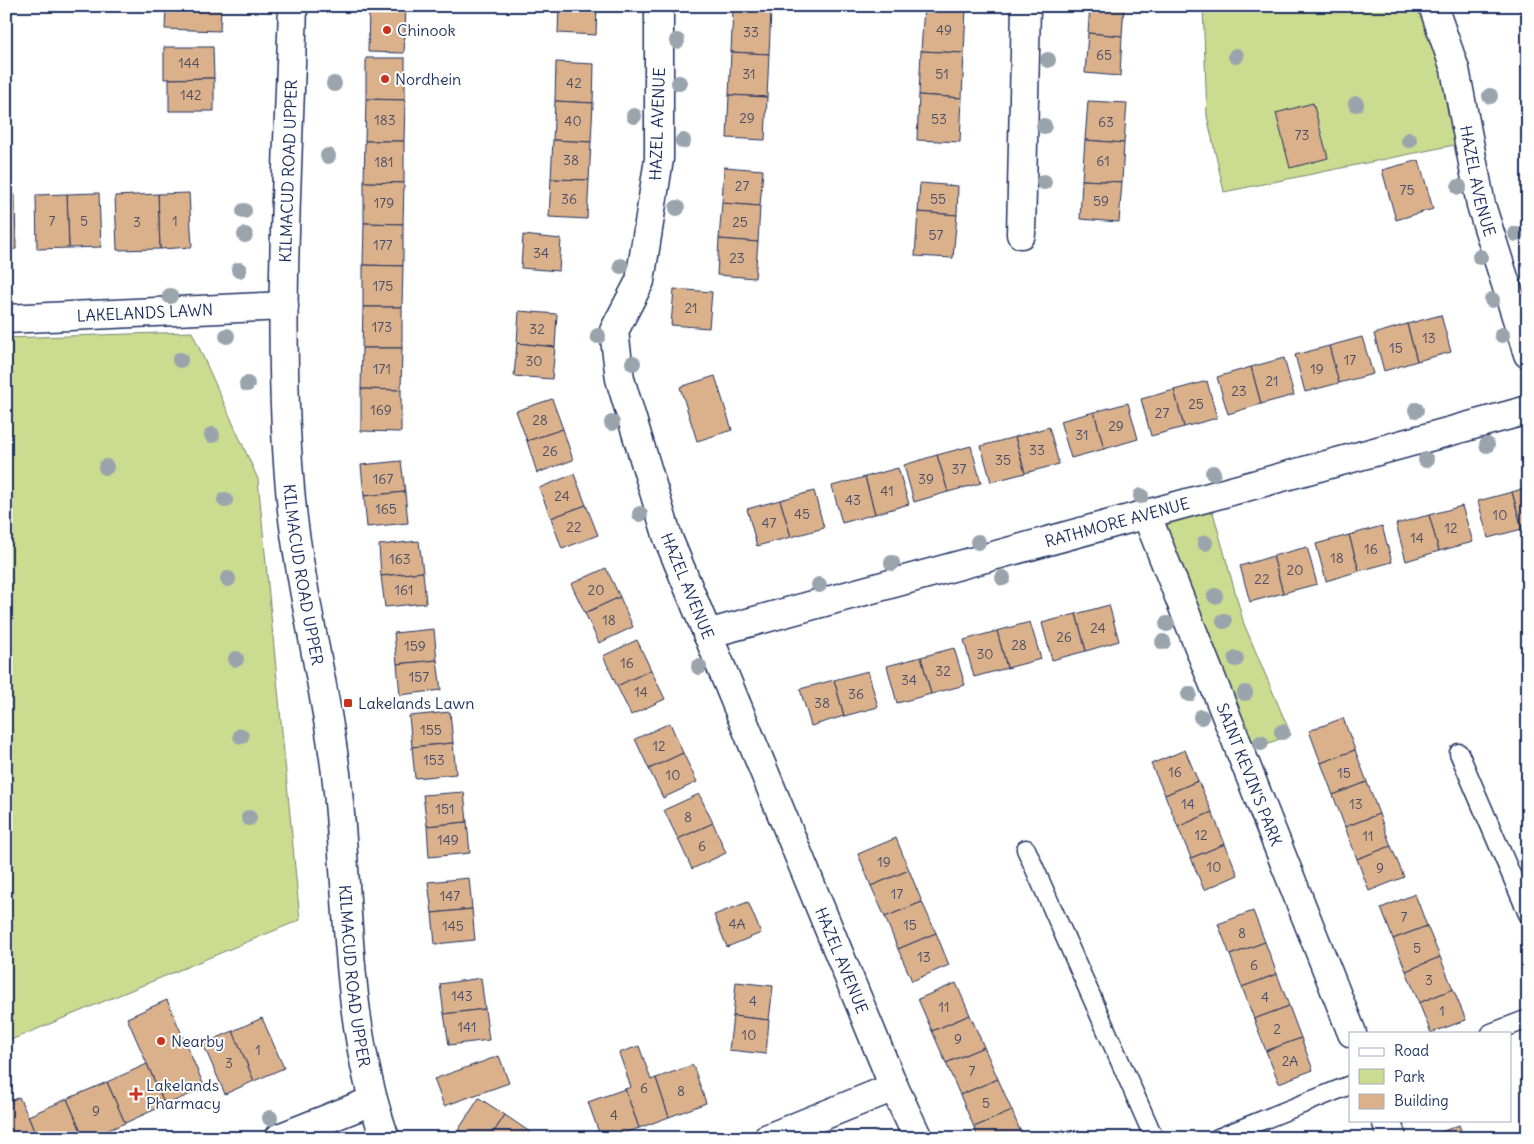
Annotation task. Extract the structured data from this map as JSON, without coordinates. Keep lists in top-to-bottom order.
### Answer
{
  "streets": {
    "street": [
      "HAZEL AVENUE",
      "KILMACUD ROAD UPPER",
      "LAKELANDS LAWN",
      "RATHMORE AVENUE",
      "SAINT KEVIN'S PARK"
    ]
  },
  "crossings": [
    ["HAZEL AVENUE", "RATHMORE AVENUE"],
    ["KILMACUD ROAD UPPER", "LAKELANDS LAWN"],
    ["RATHMORE AVENUE", "SAINT KEVIN'S PARK"]
  ],
  "places": {
    "other": ["Chinook", "Nordhein", "Nearby"],
    "transit": ["Lakelands Lawn"],
    "health": ["Lakelands Pharmacy"]
  },
  "house_numbers": [
    "49",
    "33",
    "65",
    "144",
    "31",
    "51",
    "42",
    "142",
    "29",
    "53",
    "183",
    "40",
    "63",
    "73",
    "38",
    "61",
    "181",
    "27",
    "75",
    "36",
    "55",
    "59",
    "179",
    "7",
    "5",
    "1",
    "3",
    "25",
    "57",
    "177",
    "34",
    "23",
    "175",
    "21",
    "173",
    "32",
    "13",
    "15",
    "17",
    "30",
    "171",
    "19",
    "21",
    "23",
    "25",
    "169",
    "27",
    "28",
    "29",
    "31",
    "33",
    "26",
    "35",
    "37",
    "167",
    "39",
    "41",
    "24",
    "43",
    "165",
    "45",
    "10",
    "47",
    "22",
    "12",
    "14",
    "16",
    "18",
    "163",
    "20",
    "22",
    "161",
    "20",
    "18",
    "24",
    "26",
    "28",
    "159",
    "30",
    "16",
    "32",
    "157",
    "34",
    "14",
    "36",
    "38",
    "155",
    "12",
    "153",
    "16",
    "15",
    "10",
    "14",
    "13",
    "151",
    "8",
    "12",
    "11",
    "149",
    "6",
    "19",
    "10",
    "9",
    "17",
    "147",
    "7",
    "4A",
    "15",
    "145",
    "8",
    "5",
    "13",
    "6",
    "3",
    "143",
    "4",
    "4",
    "11",
    "1",
    "141",
    "2",
    "10",
    "9",
    "1",
    "2A",
    "3",
    "7",
    "6",
    "8",
    "5",
    "9",
    "4"
  ],
  "legend": ["Road", "Park", "Building"]
}
